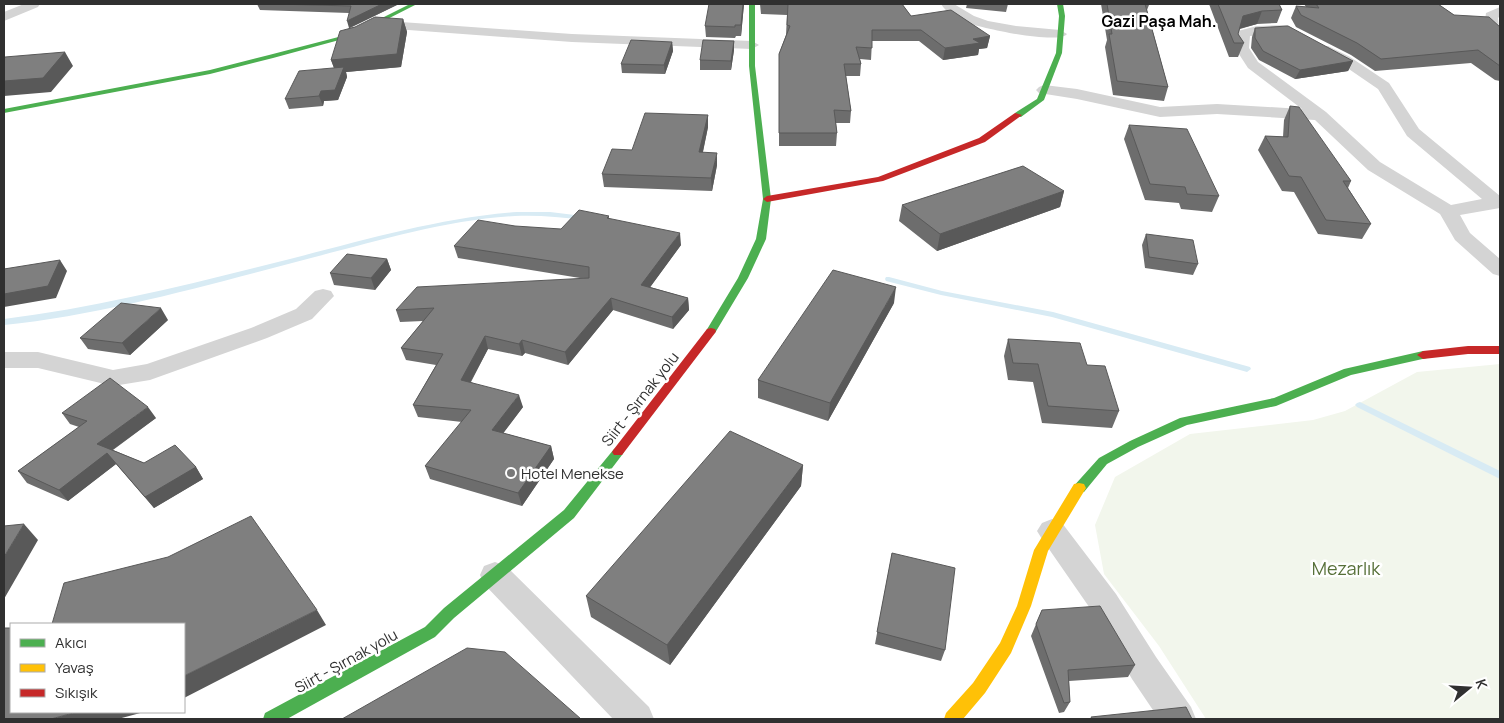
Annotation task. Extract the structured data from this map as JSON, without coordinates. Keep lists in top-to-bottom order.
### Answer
{
  "streets": {
    "street": ["Siirt - Şırnak yolu"]
  },
  "districts": ["Gazi Paşa Mah."],
  "parks": ["Mezarlık"],
  "places": ["Hotel Menekse"],
  "legend": ["Akıcı", "Yavaş", "Sıkışık"],
  "north": "right"
}
